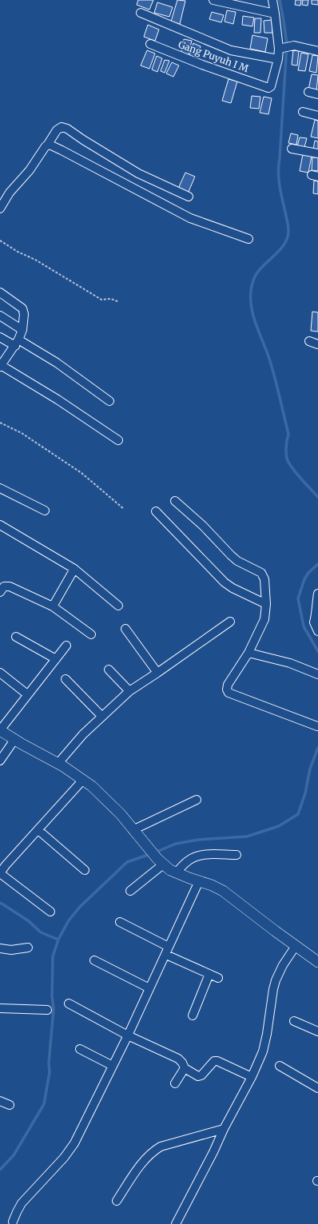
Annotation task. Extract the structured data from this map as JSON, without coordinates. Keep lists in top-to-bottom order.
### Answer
{
  "streets": {
    "street": ["Gang Puyuh I M"]
  }
}
